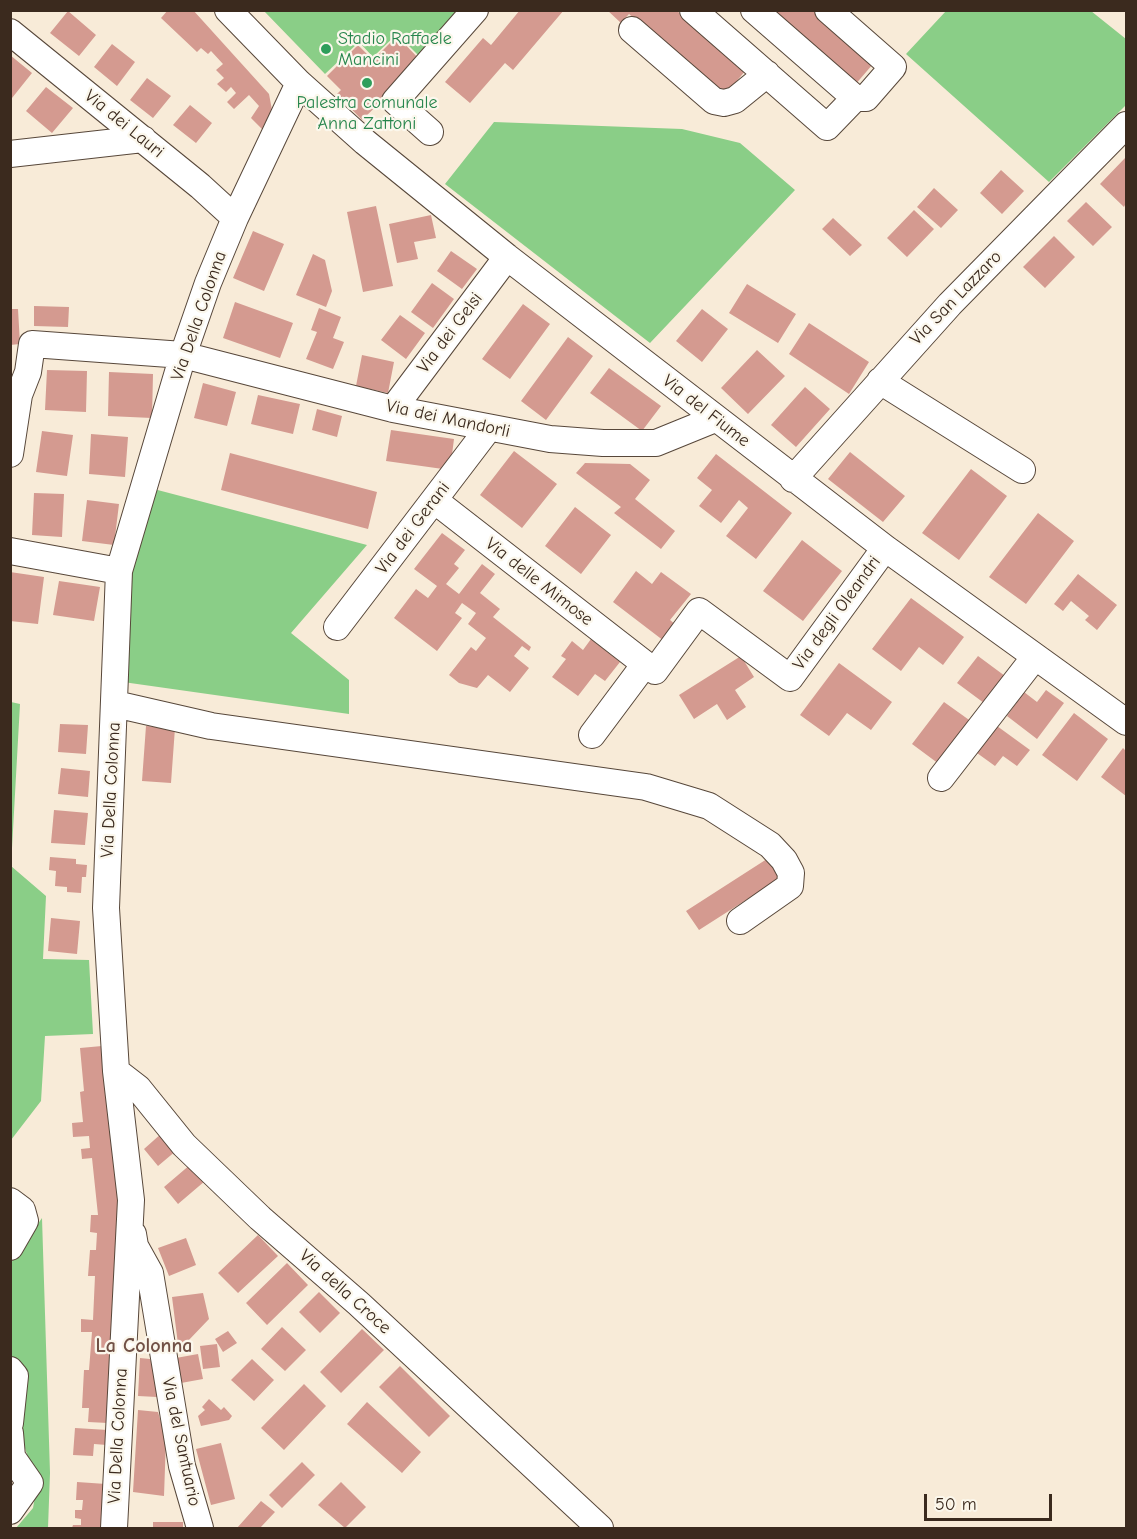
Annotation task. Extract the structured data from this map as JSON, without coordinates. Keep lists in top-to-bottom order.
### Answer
{
  "streets": {
    "street": [
      "Via dei Lauri",
      "Via San Lazzaro",
      "Via Della Colonna",
      "Via dei Gelsi",
      "Via del Fiume",
      "Via dei Mandorli",
      "Via dei Gerani",
      "Via delle Mimose",
      "Via degli Oleandri",
      "Via della Croce",
      "Via del Santuario"
    ]
  },
  "crossings": [
    ["Via dei Lauri", "Via Della Colonna"],
    ["Via San Lazzaro", "Via del Fiume"],
    ["Via Della Colonna", "Via del Fiume"],
    ["Via Della Colonna", "Via dei Mandorli"],
    ["Via Della Colonna", "Via della Croce"],
    ["Via Della Colonna", "Via del Santuario"],
    ["Via dei Gelsi", "Via del Fiume"],
    ["Via dei Gelsi", "Via dei Mandorli"],
    ["Via del Fiume", "Via dei Mandorli"],
    ["Via del Fiume", "Via degli Oleandri"],
    ["Via dei Mandorli", "Via dei Gerani"],
    ["Via dei Gerani", "Via delle Mimose"],
    ["Via delle Mimose", "Via degli Oleandri"]
  ],
  "districts": ["La Colonna"],
  "places": ["Stadio Raffaele Mancini", "Palestra comunale Anna Zattoni"],
  "scale_bar": "50 m"
}
